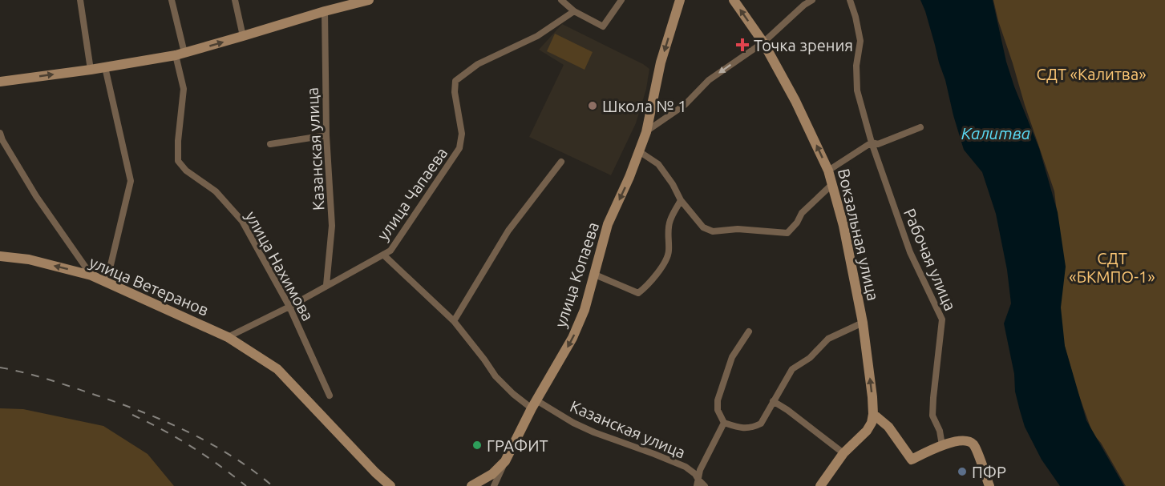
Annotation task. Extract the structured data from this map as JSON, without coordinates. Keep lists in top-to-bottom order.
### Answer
{
  "streets": {
    "main road": ["Вокзальная улица", "улица Копаева", "улица Ветеранов"],
    "street": [
      "Казанская улица",
      "улица Чапаева",
      "Рабочая улица",
      "улица Нахимова"
    ]
  },
  "crossings": [
    ["Казанская улица", "улица Чапаева"],
    ["Казанская улица", "улица Копаева"],
    ["улица Чапаева", "улица Нахимова"],
    ["улица Чапаева", "улица Ветеранов"]
  ],
  "one_way": ["Вокзальная улица", "улица Копаева"],
  "water": ["Калитва"],
  "parks": ["СДТ «Калитва»", "СДТ «БКМПО-1»"],
  "places": {
    "health": ["Точка зрения"],
    "other": ["Школа № 1", "ГРАФИТ", "ПФР"]
  }
}
